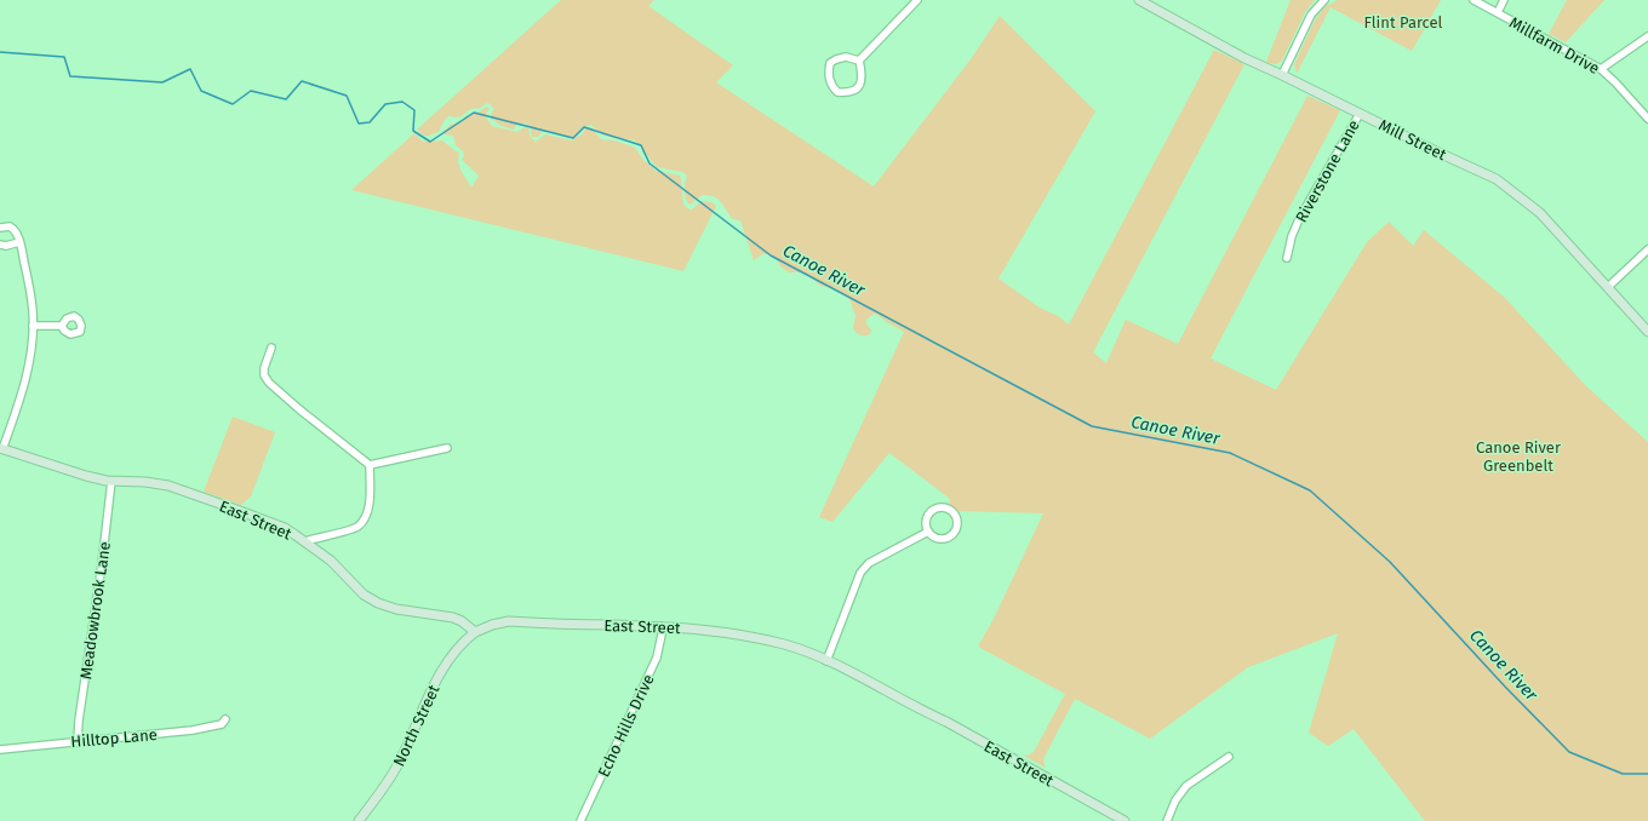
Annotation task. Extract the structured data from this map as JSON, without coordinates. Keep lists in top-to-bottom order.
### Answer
{
  "streets": {
    "street": [
      "Millfarm Drive",
      "Mill Street",
      "Riverstone Lane",
      "East Street",
      "Meadowbrook Lane",
      "North Street",
      "Echo Hills Drive",
      "Hilltop Lane"
    ]
  },
  "crossings": [
    ["Mill Street", "Riverstone Lane"],
    ["East Street", "Meadowbrook Lane"],
    ["East Street", "North Street"],
    ["East Street", "Echo Hills Drive"],
    ["Meadowbrook Lane", "Hilltop Lane"]
  ],
  "water": ["Canoe River"],
  "parks": ["Flint Parcel", "Canoe River Greenbelt"]
}
